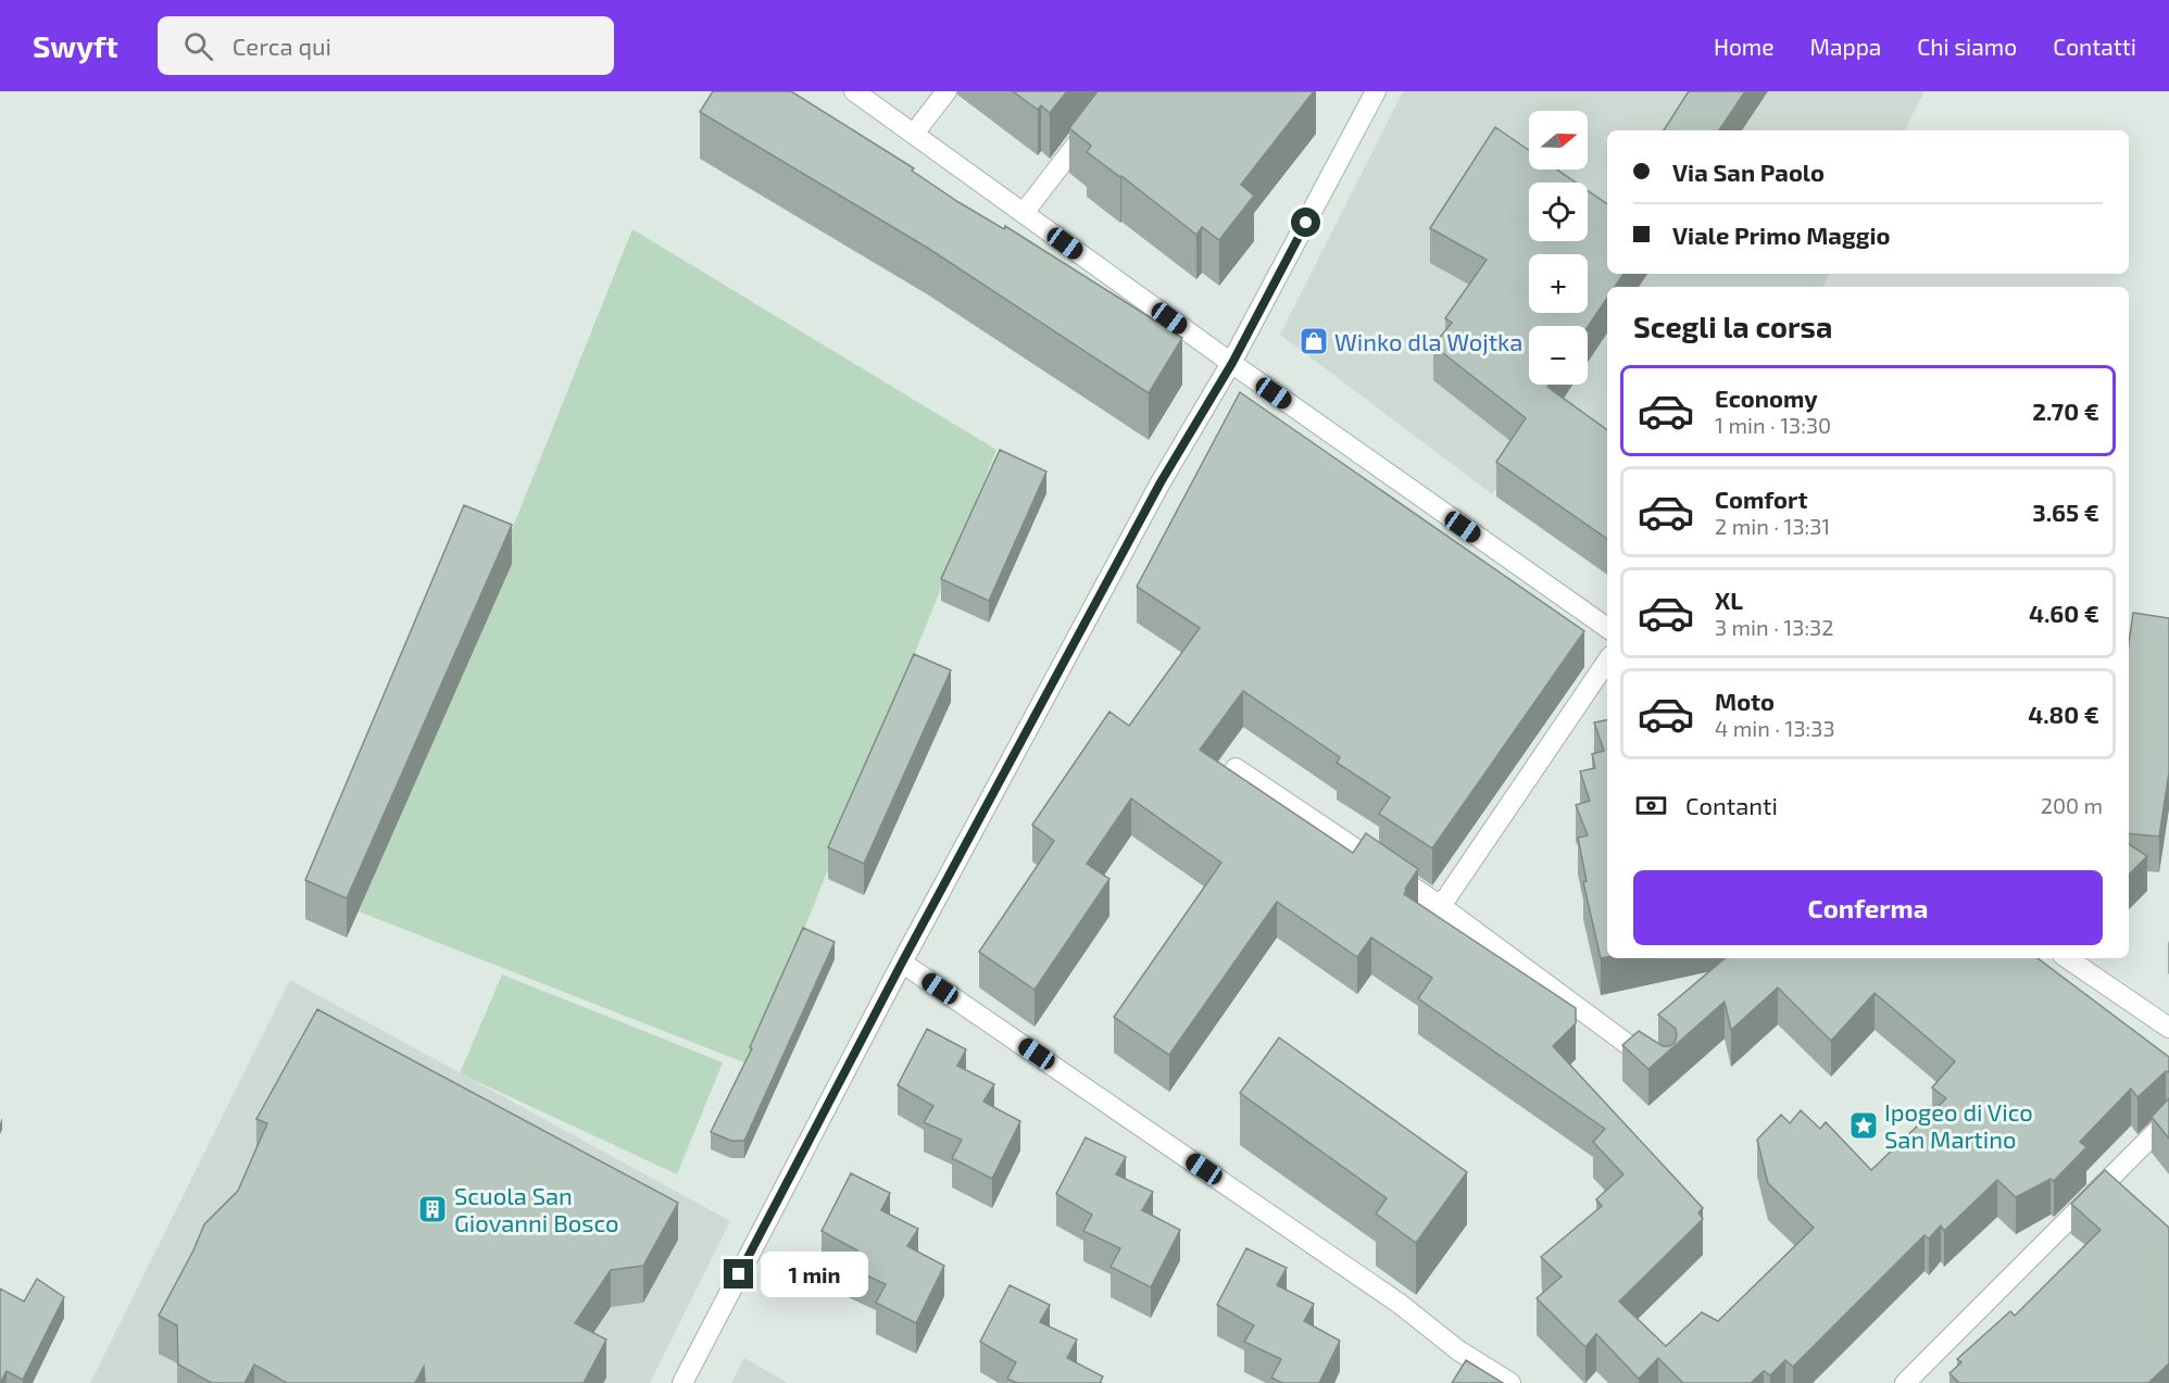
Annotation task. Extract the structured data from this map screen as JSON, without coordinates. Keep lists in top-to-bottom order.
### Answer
{
  "places": {
    "shop": ["Winko dla Wojtka"],
    "place": ["Ipogeo di Vico San Martino"],
    "building": ["Scuola San Giovanni Bosco"]
  },
  "north": "right",
  "page": {
    "header": "Swyft",
    "search": "Cerca qui",
    "nav": [
      "Home",
      "Mappa",
      "Chi siamo",
      "Contatti"
    ],
    "map_buttons": ["+", "−"],
    "banner": ["Via San Paolo", "Viale Primo Maggio"],
    "heading": "Scegli la corsa",
    "list": [
      {
        "name": "Economy",
        "note": "1 min · 13:30",
        "value": "2.70 €"
      },
      {
        "name": "Comfort",
        "note": "2 min · 13:31",
        "value": "3.65 €"
      },
      {
        "name": "XL",
        "note": "3 min · 13:32",
        "value": "4.60 €"
      },
      {
        "name": "Moto",
        "note": "4 min · 13:33",
        "value": "4.80 €"
      }
    ],
    "pay": ["Contanti", "200 m"],
    "buttons": "Conferma",
    "bubble": "1 min"
  }
}
